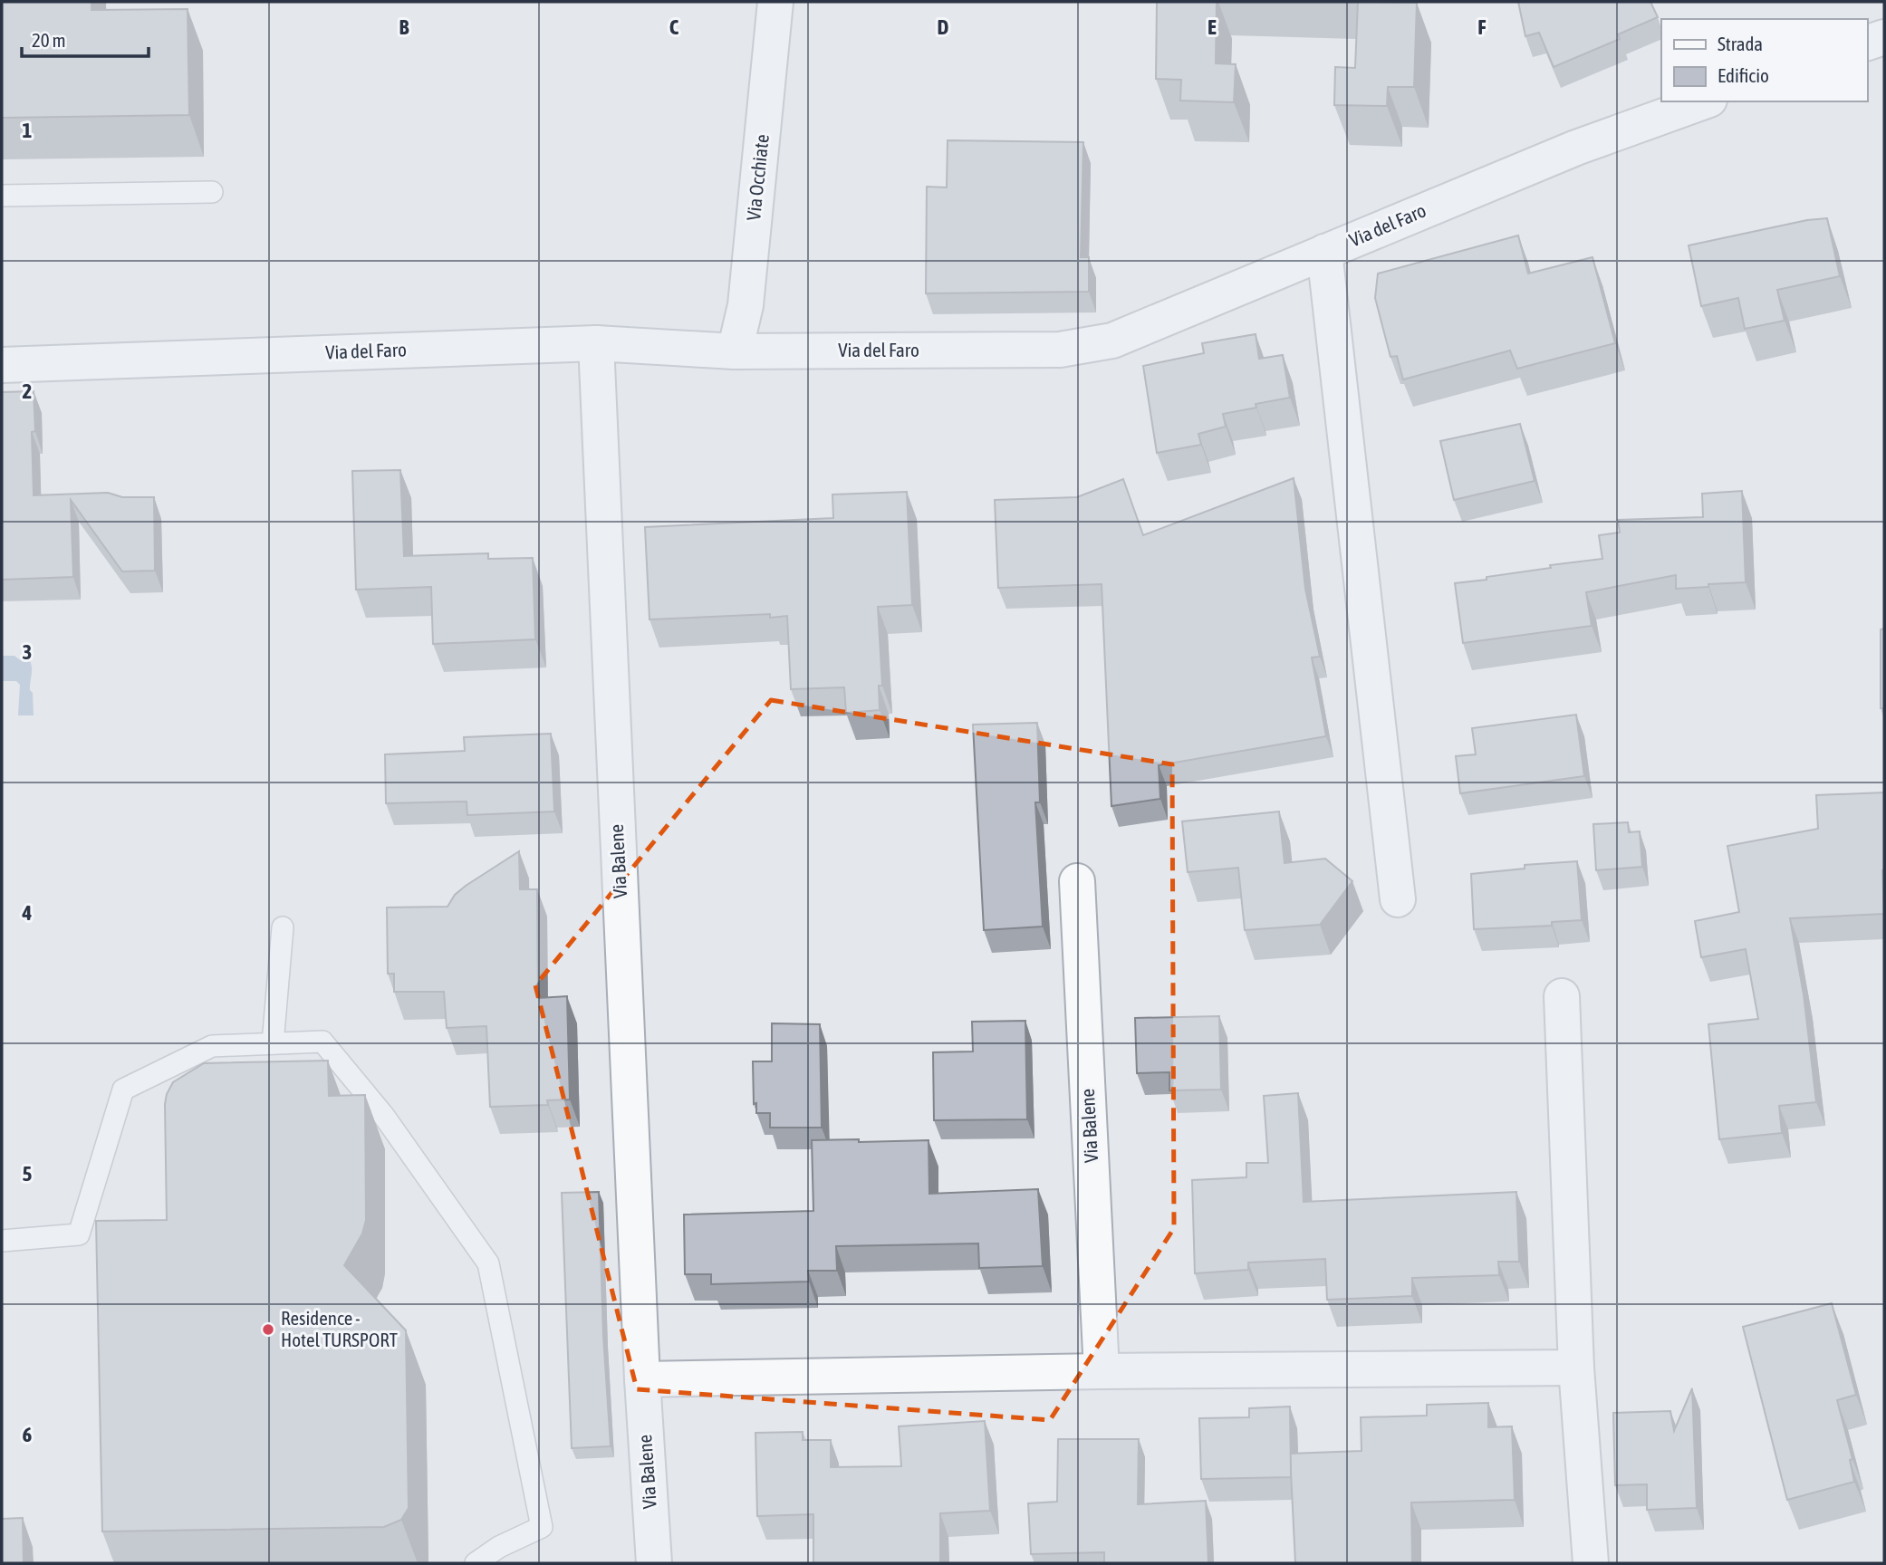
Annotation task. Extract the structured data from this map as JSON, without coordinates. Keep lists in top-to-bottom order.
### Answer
{
  "streets": {
    "street": ["Via Occhiate", "Via del Faro", "Via Balene"]
  },
  "crossings": [
    ["Via Occhiate", "Via del Faro"],
    ["Via del Faro", "Via Balene"]
  ],
  "places": ["Residence - Hotel TURSPORT"],
  "legend": ["Strada", "Edificio"],
  "scale_bar": "20 m",
  "grid": {
    "columns": [
      "B",
      "C",
      "D",
      "E",
      "F"
    ],
    "rows": [
      "1",
      "2",
      "3",
      "4",
      "5",
      "6"
    ]
  }
}
